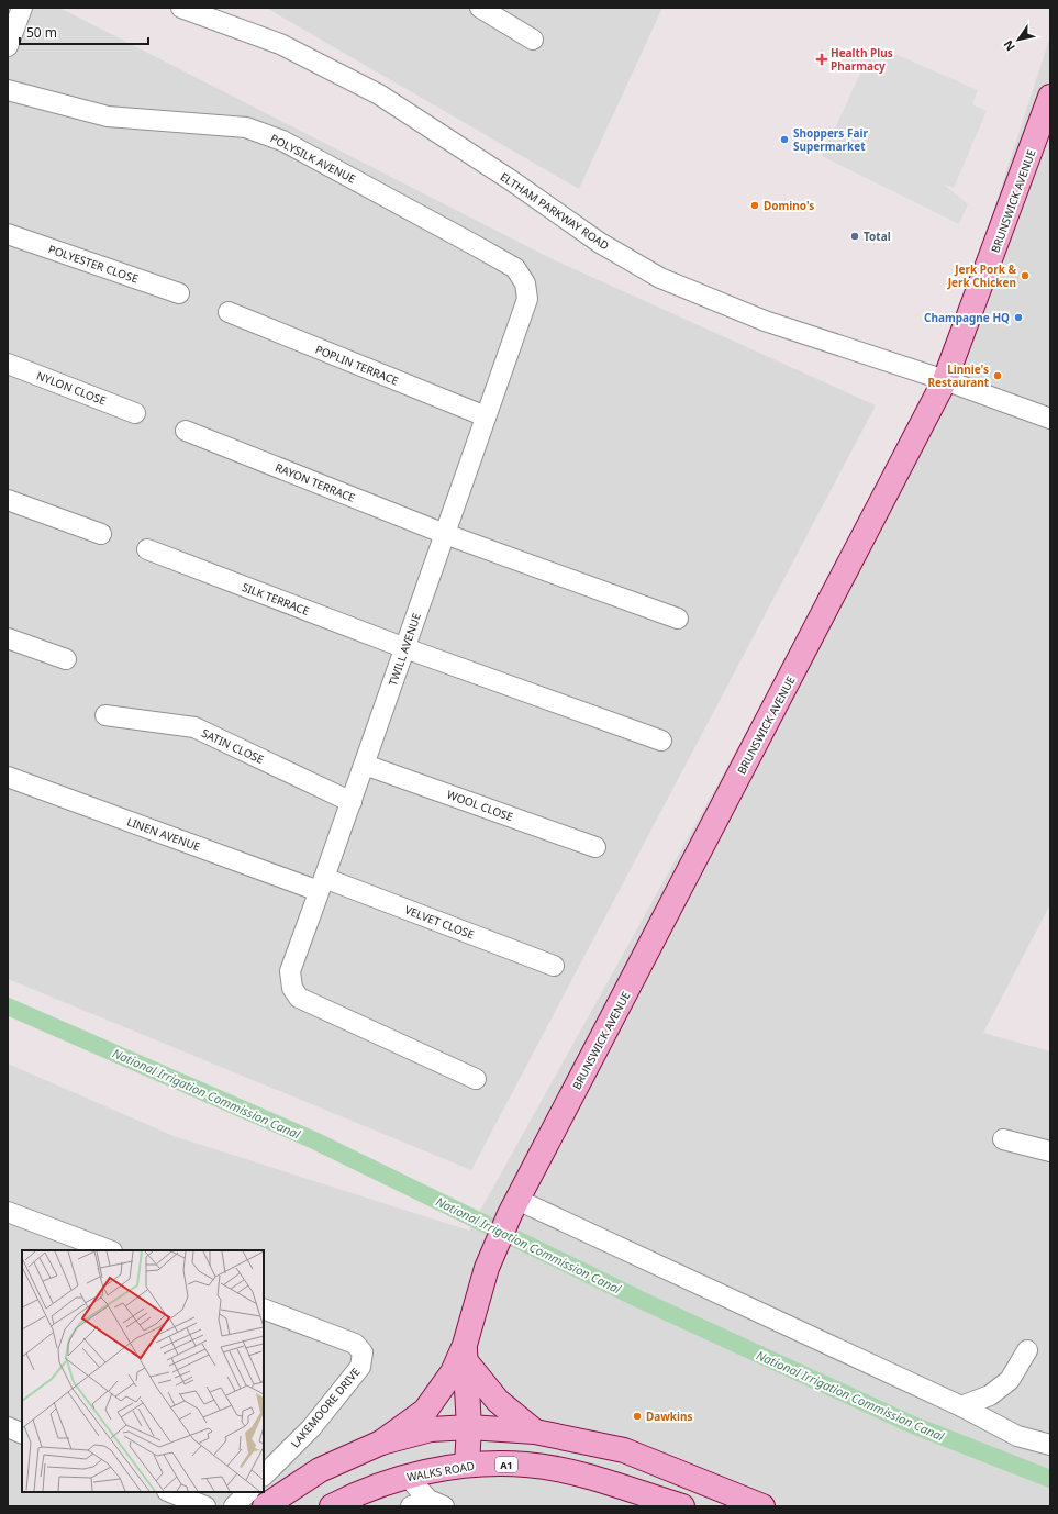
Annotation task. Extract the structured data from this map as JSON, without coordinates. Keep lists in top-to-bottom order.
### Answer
{
  "streets": {
    "main road": ["BRUNSWICK AVENUE", "A1", "WALKS ROAD"],
    "street": [
      "POLYSILK AVENUE",
      "ELTHAM PARKWAY ROAD",
      "POLYESTER CLOSE",
      "POPLIN TERRACE",
      "NYLON CLOSE",
      "RAYON TERRACE",
      "SILK TERRACE",
      "TWILL AVENUE",
      "SATIN CLOSE",
      "WOOL CLOSE",
      "LINEN AVENUE",
      "VELVET CLOSE",
      "LAKEMOORE DRIVE"
    ]
  },
  "crossings": [
    ["POLYSILK AVENUE", "TWILL AVENUE"],
    ["BRUNSWICK AVENUE", "ELTHAM PARKWAY ROAD"],
    ["BRUNSWICK AVENUE", "WALKS ROAD"],
    ["POPLIN TERRACE", "TWILL AVENUE"],
    ["RAYON TERRACE", "TWILL AVENUE"],
    ["SILK TERRACE", "TWILL AVENUE"],
    ["TWILL AVENUE", "SATIN CLOSE"],
    ["TWILL AVENUE", "WOOL CLOSE"],
    ["TWILL AVENUE", "LINEN AVENUE"],
    ["TWILL AVENUE", "VELVET CLOSE"],
    ["LINEN AVENUE", "VELVET CLOSE"]
  ],
  "water": ["National Irrigation Commission Canal"],
  "places": {
    "health": ["Health Plus Pharmacy"],
    "other": [
      "Shoppers Fair Supermarket",
      "Domino's",
      "Total",
      "Jerk Pork & Jerk Chicken",
      "Champagne HQ",
      "Linnie's Restaurant",
      "Dawkins"
    ]
  },
  "scale_bar": "50 m",
  "north": "bottom left"
}
